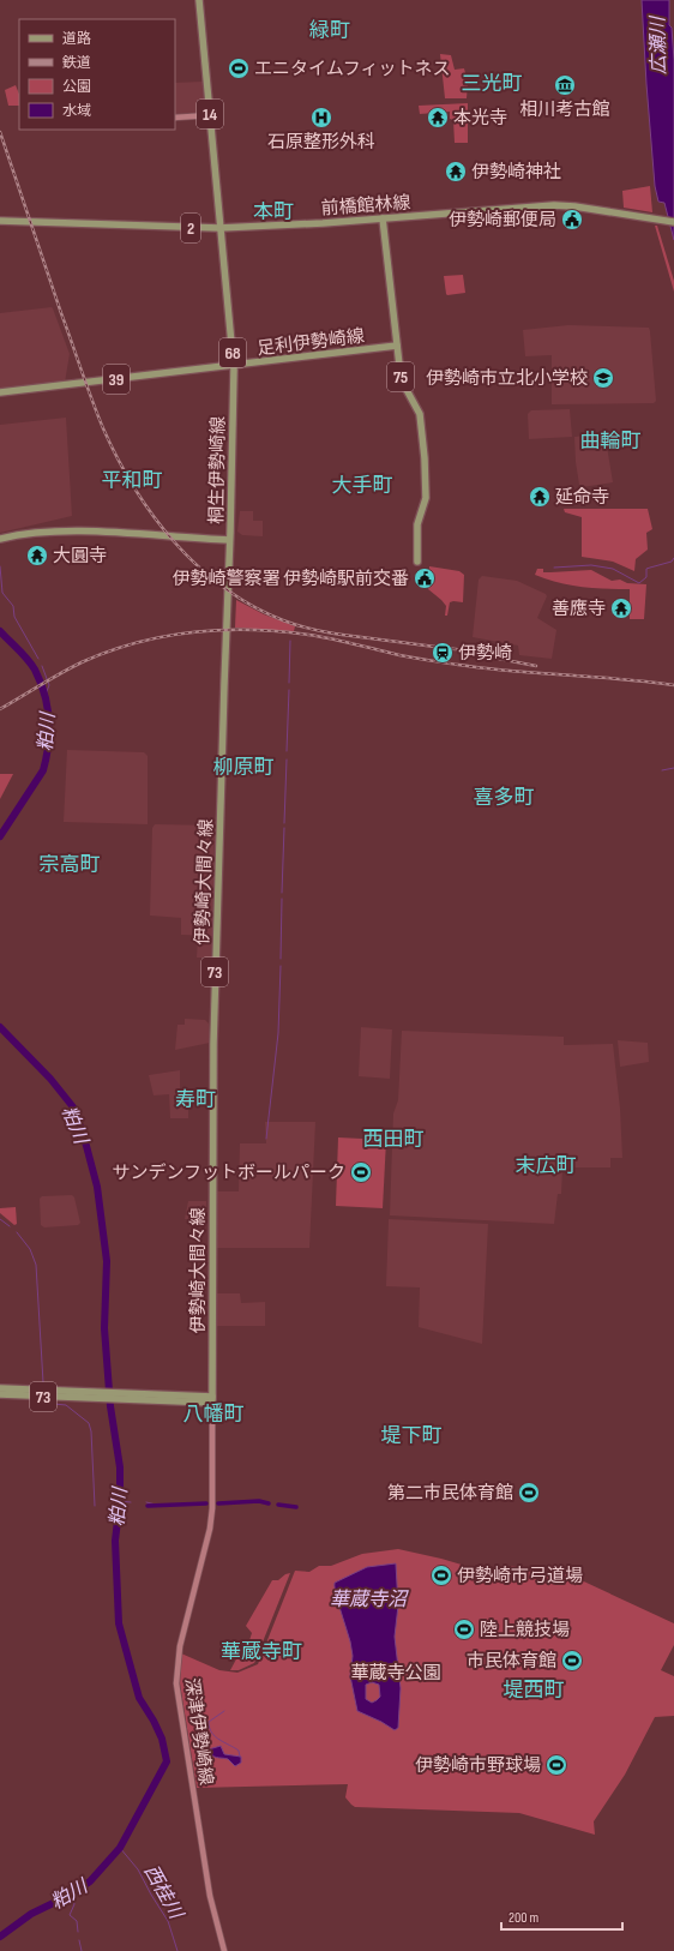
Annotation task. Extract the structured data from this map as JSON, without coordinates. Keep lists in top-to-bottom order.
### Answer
{
  "streets": {
    "main road": [
      "14",
      "前橋館林線",
      "2",
      "足利伊勢崎線",
      "68",
      "75",
      "39",
      "桐生伊勢崎線",
      "伊勢崎大間々線",
      "73",
      "深津伊勢崎線"
    ]
  },
  "crossings": [
    ["14", "前橋館林線"],
    ["14", "桐生伊勢崎線"],
    ["前橋館林線", "75"],
    ["前橋館林線", "桐生伊勢崎線"],
    ["足利伊勢崎線", "75"],
    ["足利伊勢崎線", "桐生伊勢崎線"],
    ["桐生伊勢崎線", "伊勢崎大間々線"],
    ["伊勢崎大間々線", "73"],
    ["伊勢崎大間々線", "深津伊勢崎線"],
    ["73", "深津伊勢崎線"]
  ],
  "districts": [
    "緑町",
    "三光町",
    "本町",
    "曲輪町",
    "平和町",
    "大手町",
    "柳原町",
    "喜多町",
    "宗高町",
    "寿町",
    "西田町",
    "末広町",
    "八幡町",
    "堤下町",
    "華蔵寺町",
    "堤西町"
  ],
  "water": [
    "広瀬川",
    "粕川",
    "華蔵寺沼",
    "西桂川"
  ],
  "parks": ["華蔵寺公園"],
  "places": {
    "sports": [
      "エニタイムフィットネス",
      "サンデンフットボールパーク",
      "第二市民体育館",
      "伊勢崎市弓道場",
      "陸上競技場",
      "市民体育館",
      "伊勢崎市野球場"
    ],
    "museum": ["相川考古館"],
    "hospital": ["石原整形外科"],
    "temple": [
      "本光寺",
      "伊勢崎神社",
      "延命寺",
      "大圓寺",
      "善應寺"
    ],
    "public building": ["伊勢崎郵便局", "伊勢崎警察署 伊勢崎駅前交番"],
    "school or university": ["伊勢崎市立北小学校"],
    "station": ["伊勢崎"]
  },
  "legend": [
    "道路",
    "鉄道",
    "公園",
    "水域"
  ],
  "scale_bar": "200 m"
}
